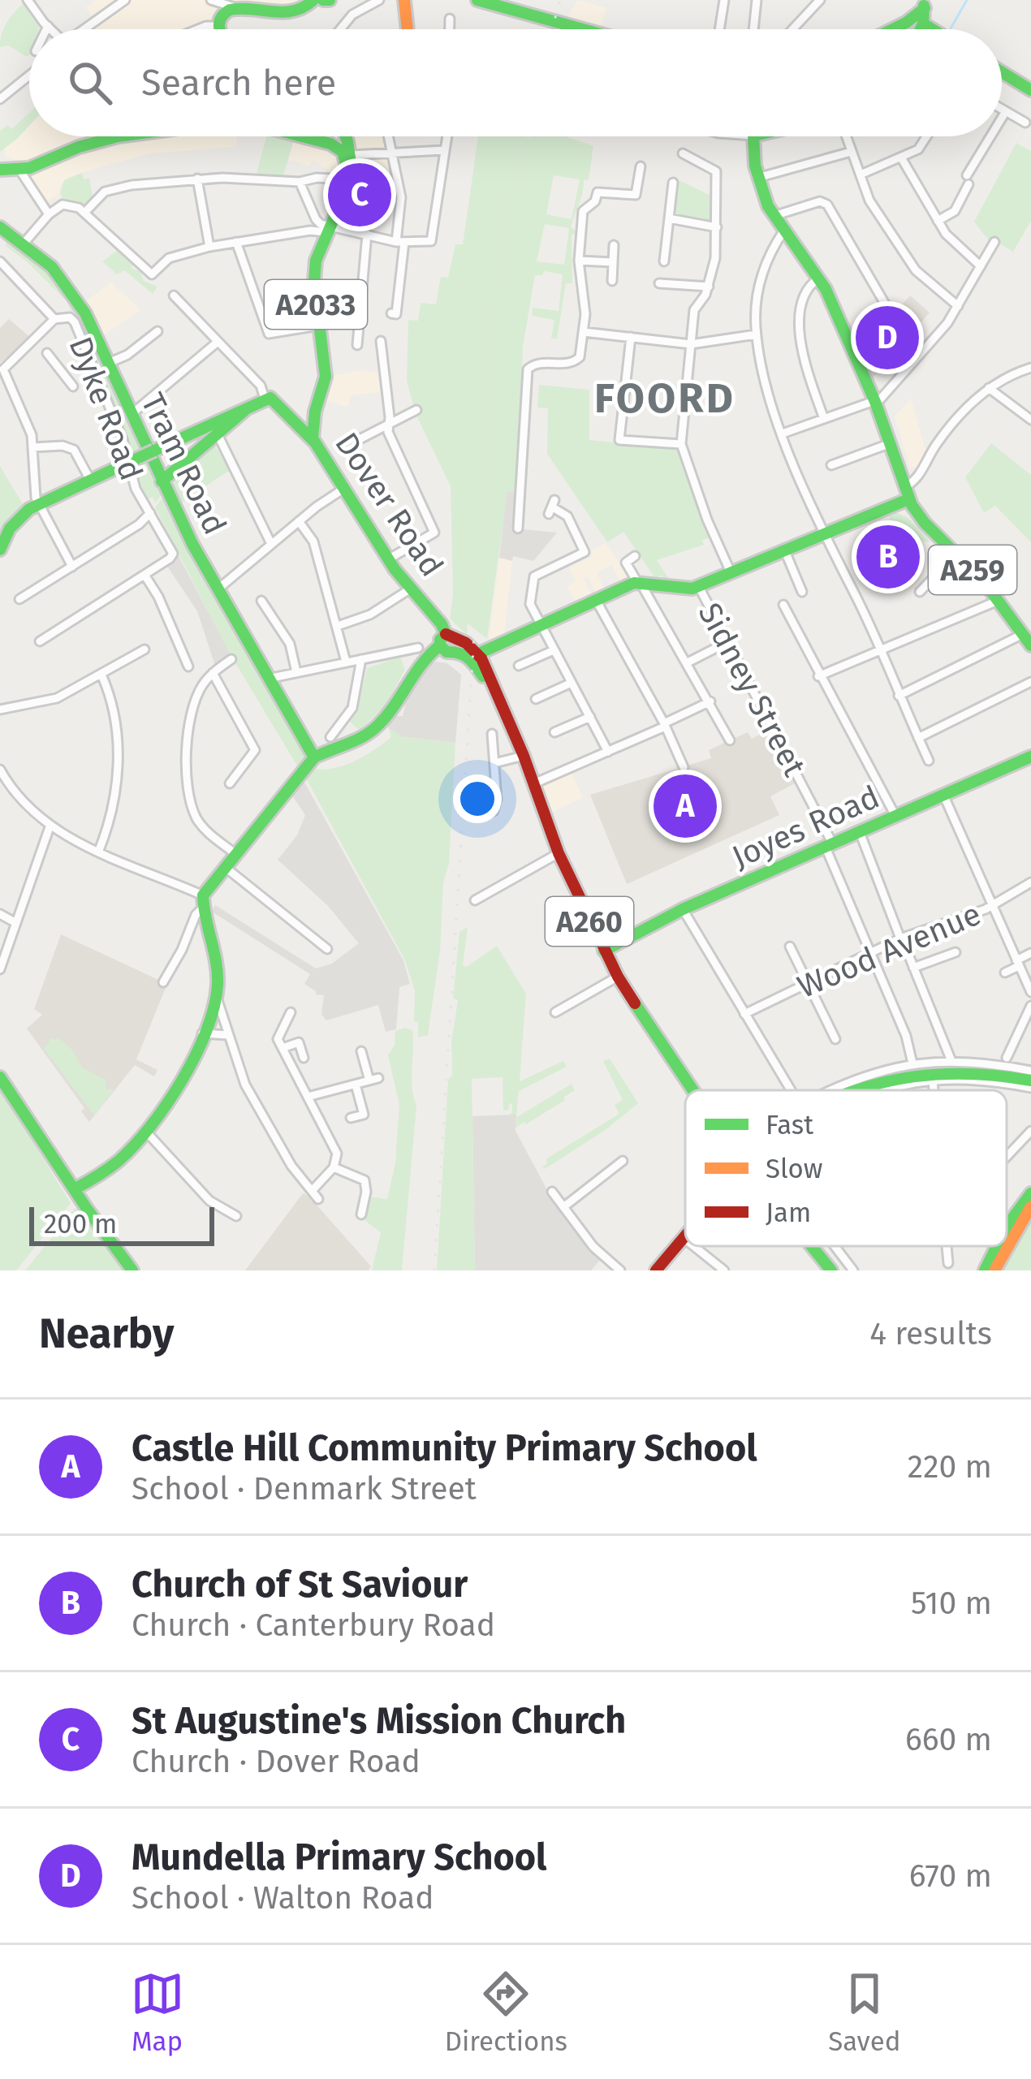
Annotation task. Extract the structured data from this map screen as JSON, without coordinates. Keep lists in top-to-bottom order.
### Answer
{
  "streets": {
    "main road": [
      "A2033",
      "Tram Road",
      "Dover Road",
      "A259",
      "Joyes Road",
      "A260"
    ],
    "street": ["Dyke Road", "Sidney Street", "Wood Avenue"]
  },
  "crossings": [
    ["A2033", "Dover Road"],
    ["Dover Road", "Joyes Road"],
    ["Sidney Street", "Joyes Road"],
    ["Sidney Street", "Wood Avenue"]
  ],
  "districts": ["FOORD"],
  "legend": ["Fast", "Slow", "Jam"],
  "scale_bar": "200 m",
  "page": {
    "search": "Search here",
    "pins": [
      "C",
      "D",
      "B",
      "A"
    ],
    "scale": "200 m",
    "heading": ["Nearby", "4 results"],
    "list": [
      {
        "mark": "A",
        "name": "Castle Hill Community Primary School",
        "note": "School · Denmark Street",
        "value": "220 m"
      },
      {
        "mark": "B",
        "name": "Church of St Saviour",
        "note": "Church · Canterbury Road",
        "value": "510 m"
      },
      {
        "mark": "C",
        "name": "St Augustine's Mission Church",
        "note": "Church · Dover Road",
        "value": "660 m"
      },
      {
        "mark": "D",
        "name": "Mundella Primary School",
        "note": "School · Walton Road",
        "value": "670 m"
      }
    ],
    "nav": ["Map", "Directions", "Saved"]
  }
}
